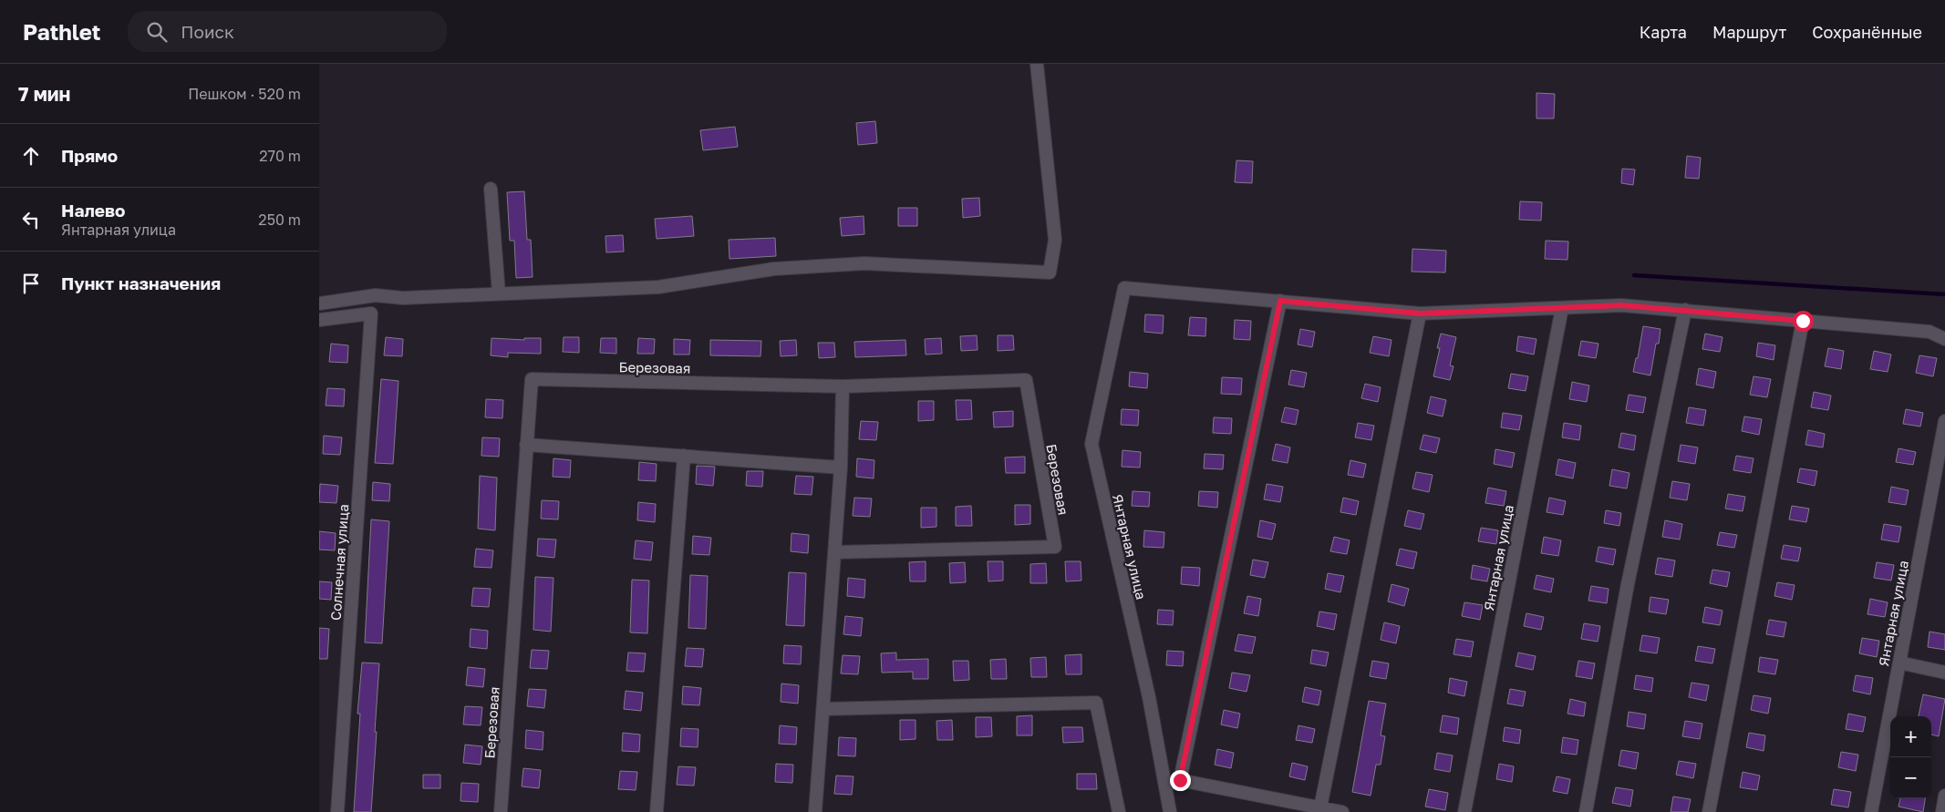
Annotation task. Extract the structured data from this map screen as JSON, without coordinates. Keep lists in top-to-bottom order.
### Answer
{
  "streets": {
    "street": ["Березовая", "Янтарная улица", "Солнечная улица"]
  },
  "page": {
    "header": "Pathlet",
    "search": "Поиск",
    "nav": ["Карта", "Маршрут", "Сохранённые"],
    "heading": ["7 мин", "Пешком · 520 m"],
    "list": [
      ["Прямо", "270 m"],
      ["Налево", "Янтарная улица", "250 m"],
      "Пункт назначения"
    ],
    "map_buttons": ["+", "−"]
  }
}
